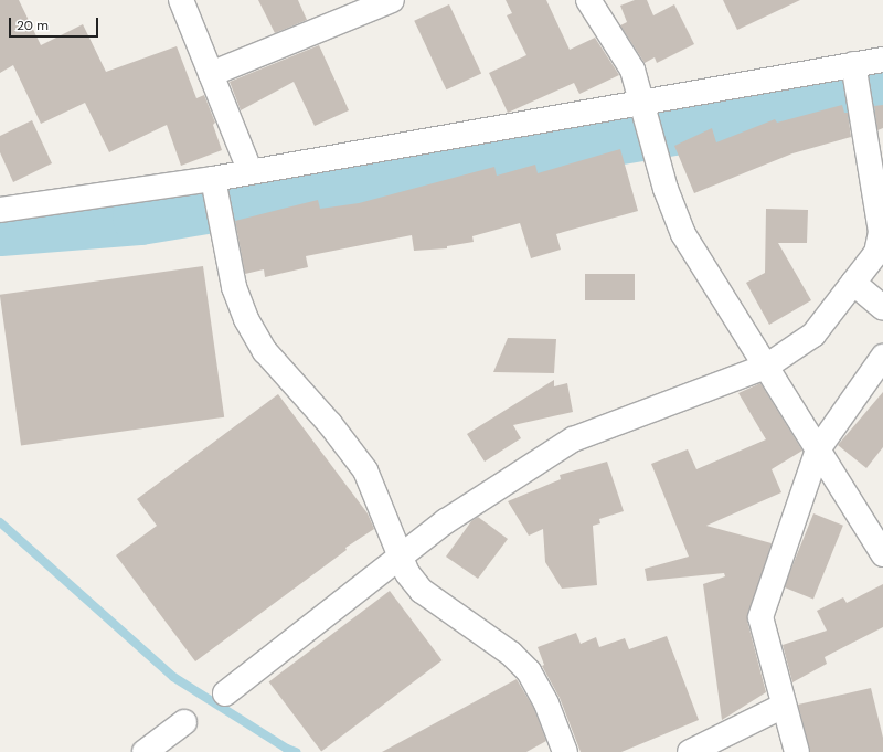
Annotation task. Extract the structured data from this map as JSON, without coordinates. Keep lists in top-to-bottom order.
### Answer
{
  "scale_bar": "20 m"
}
